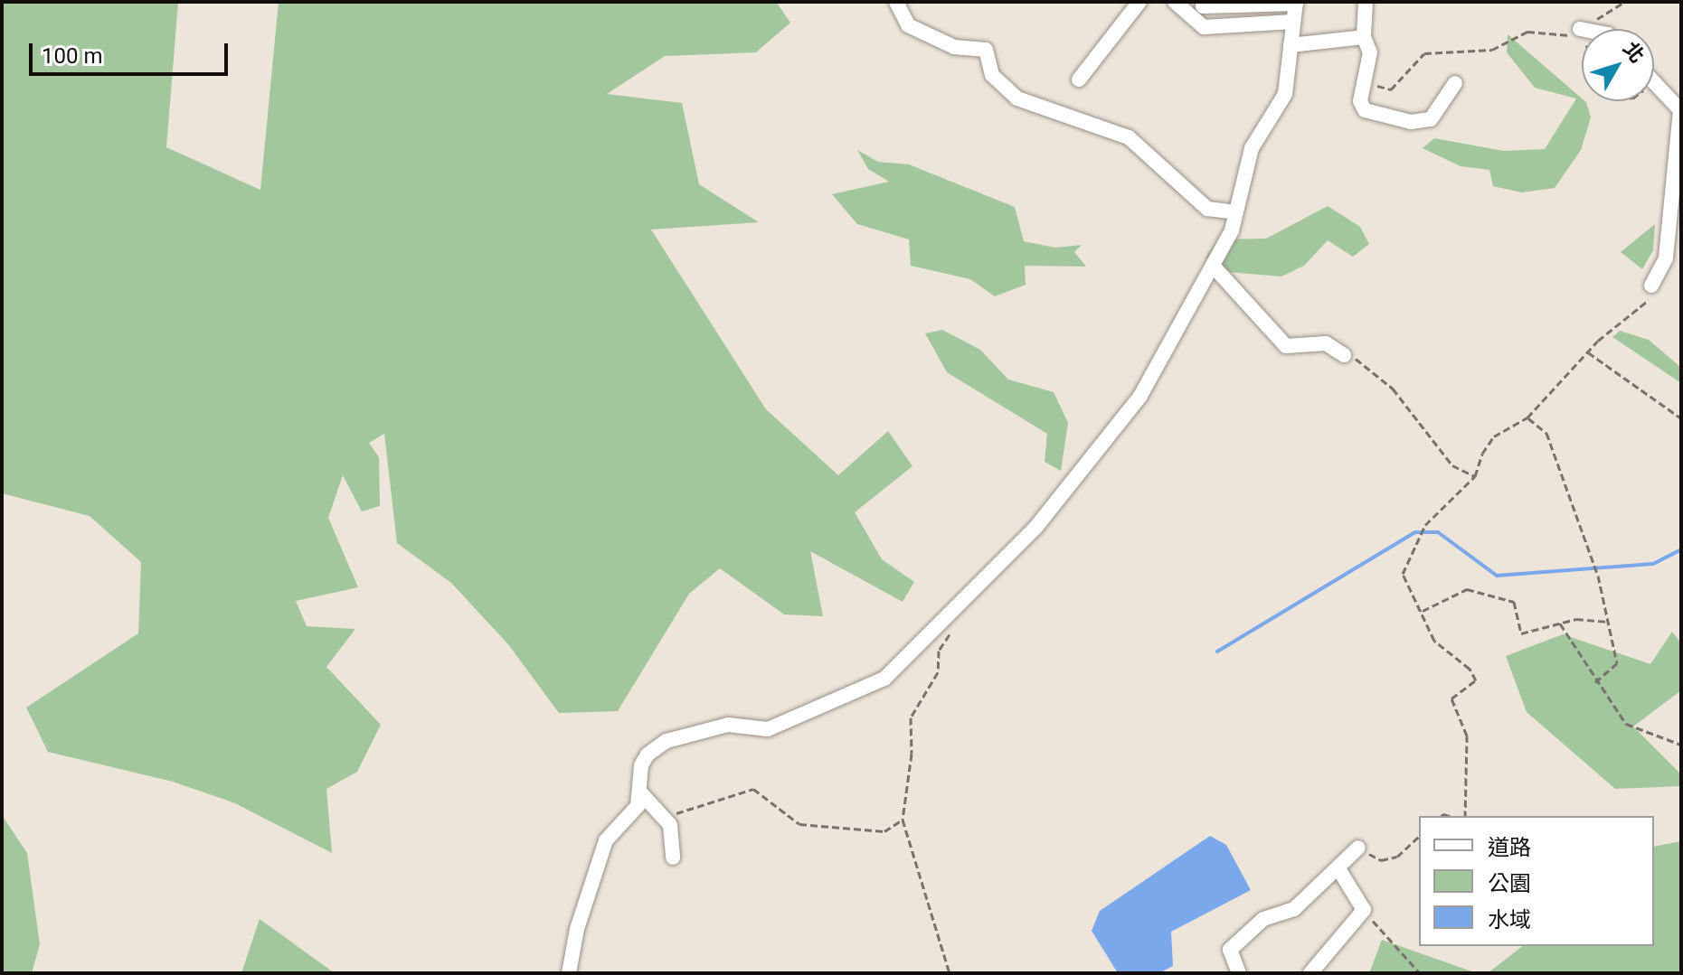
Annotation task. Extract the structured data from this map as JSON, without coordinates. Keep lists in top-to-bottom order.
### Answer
{
  "legend": ["道路", "公園", "水域"],
  "scale_bar": "100 m",
  "north": "top right"
}
